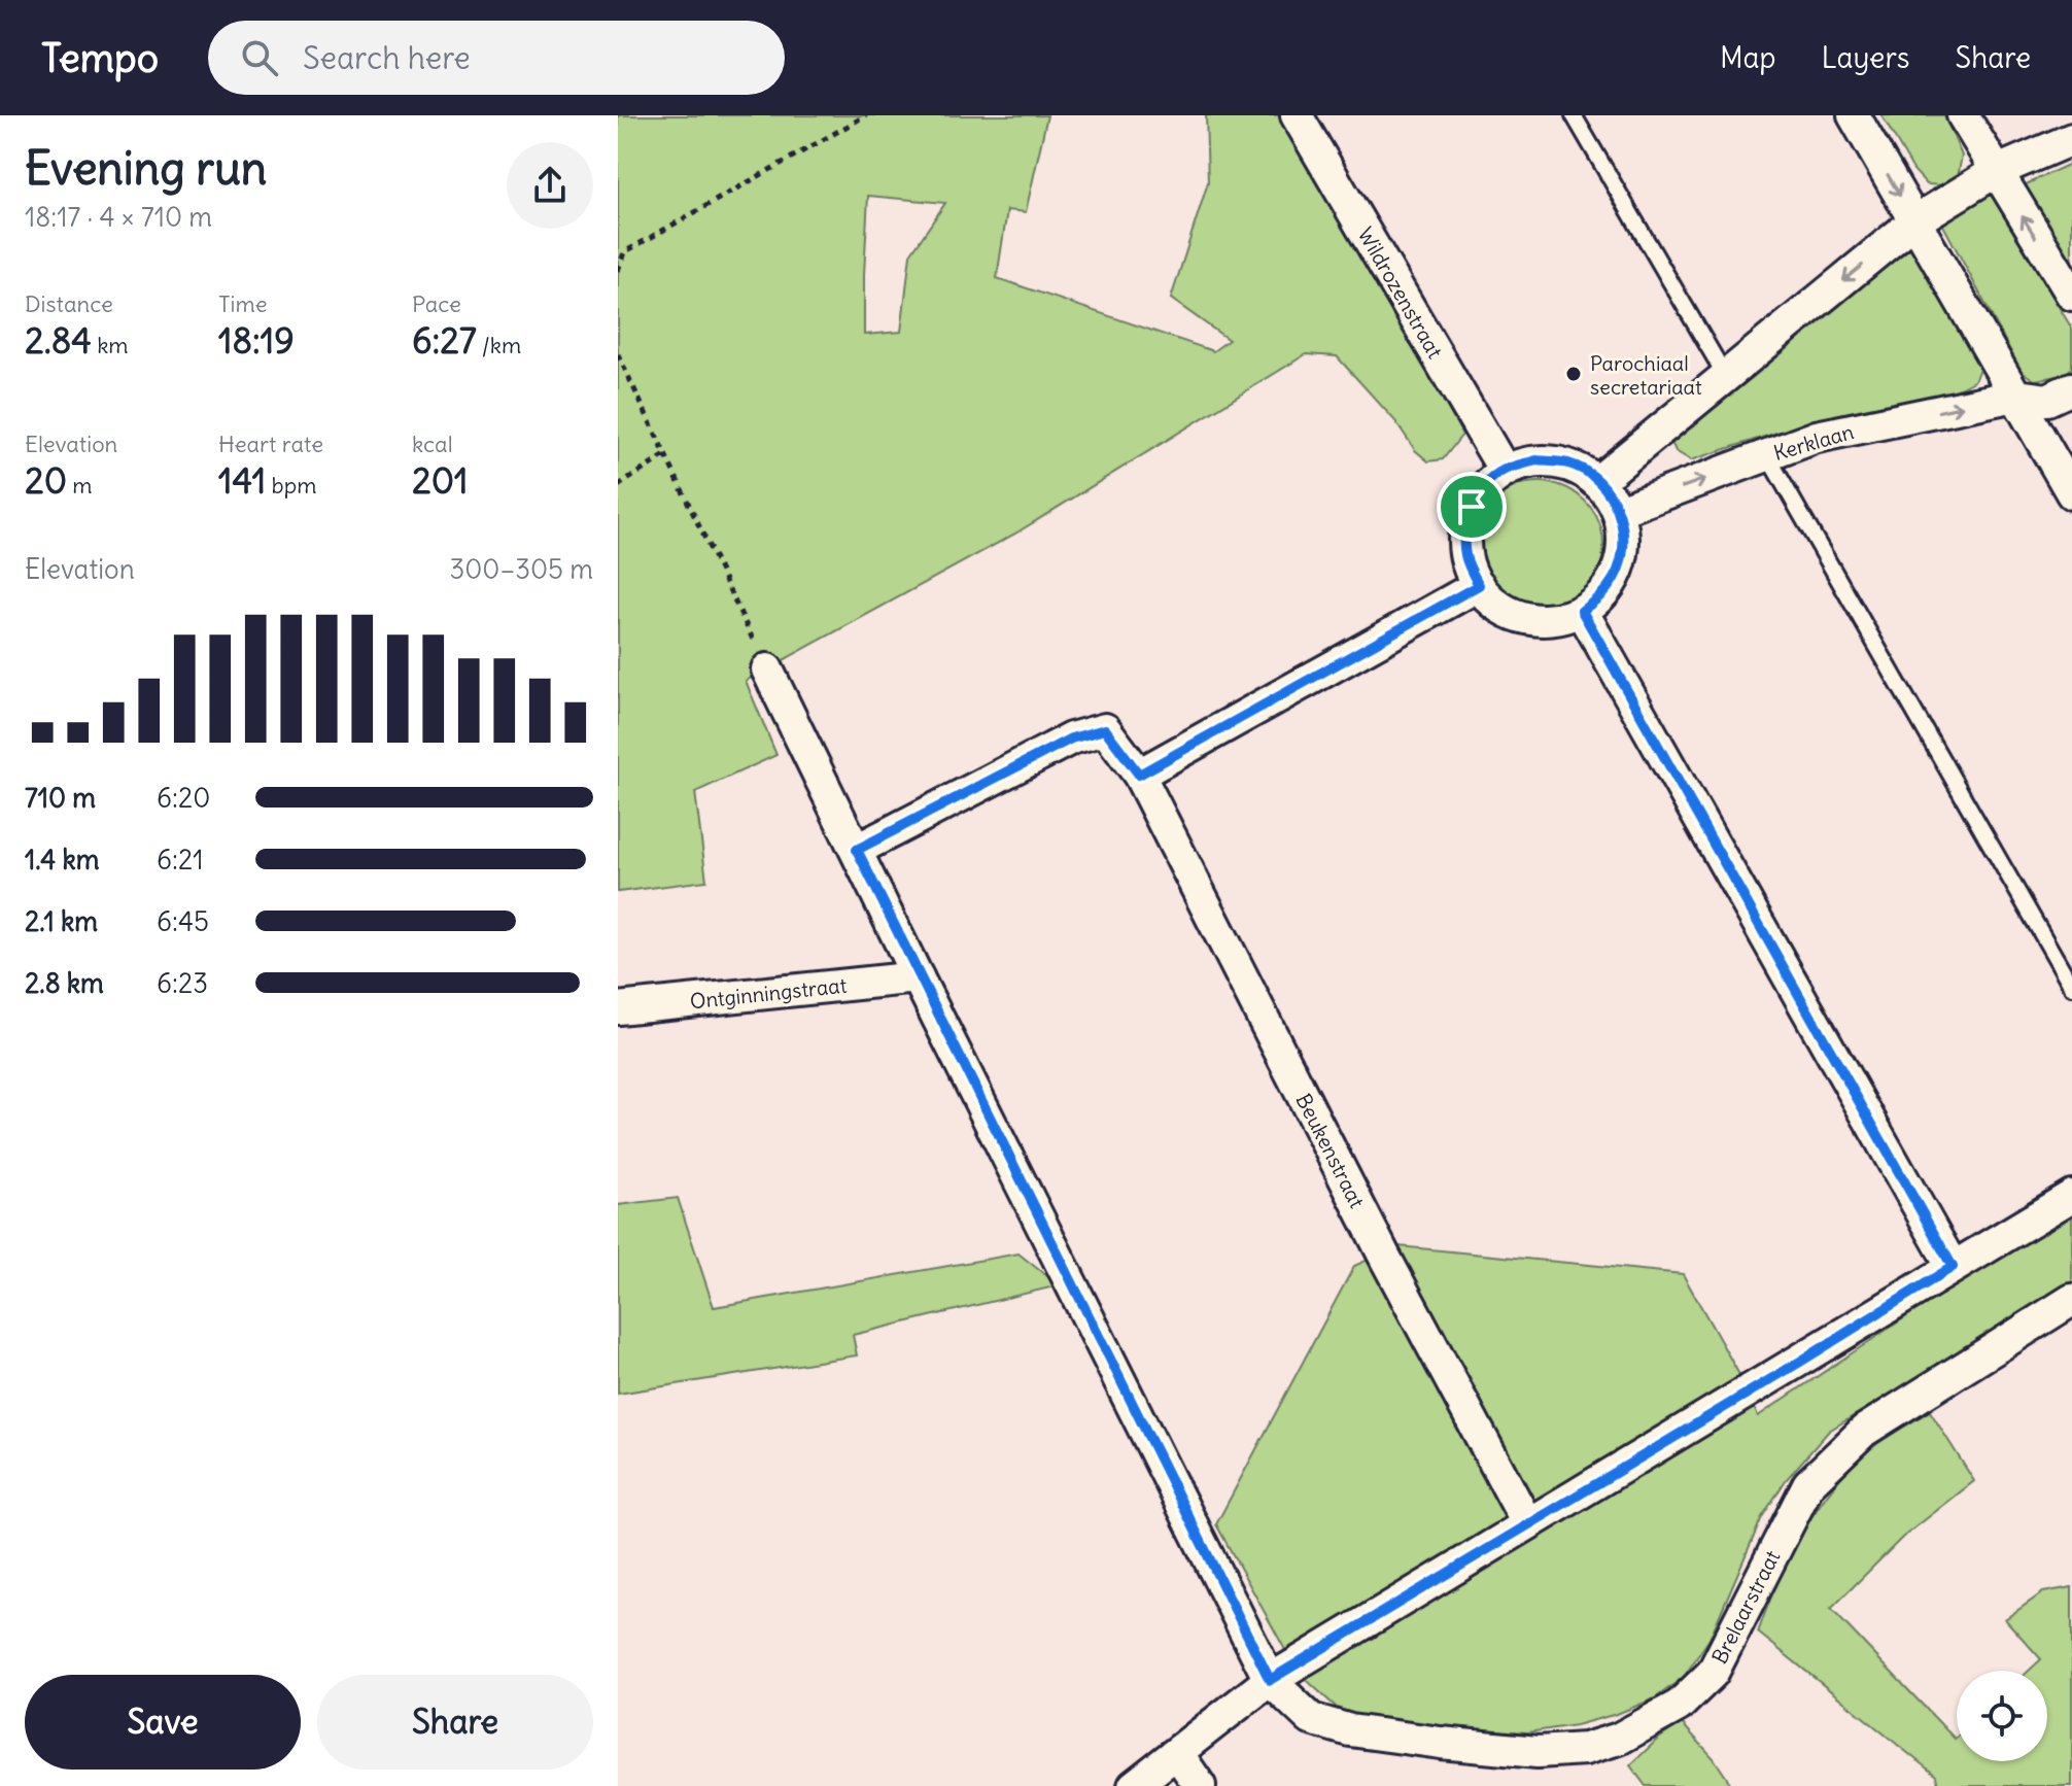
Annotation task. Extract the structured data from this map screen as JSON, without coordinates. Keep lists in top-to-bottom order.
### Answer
{
  "streets": {
    "street": [
      "Wildrozenstraat",
      "Kerklaan",
      "Ontginningstraat",
      "Beukenstraat",
      "Brelaarstraat"
    ]
  },
  "crossings": [
    ["Wildrozenstraat", "Kerklaan"]
  ],
  "places": ["Parochiaal secretariaat"],
  "page": {
    "header": "Tempo",
    "search": "Search here",
    "nav": ["Map", "Layers", "Share"],
    "heading": ["Evening run", "18:17 · 4 × 710 m"],
    "stats": [
      ["Distance", "2.84 km"],
      ["Time", "18:19"],
      ["Pace", "6:27 /km"],
      ["Elevation", "20 m"],
      ["Heart rate", "141 bpm"],
      ["kcal", "201"]
    ],
    "chart": ["Elevation", "300–305 m"],
    "list": [
      {
        "name": "710 m",
        "note": "6:20"
      },
      {
        "name": "1.4 km",
        "note": "6:21"
      },
      {
        "name": "2.1 km",
        "note": "6:45"
      },
      {
        "name": "2.8 km",
        "note": "6:23"
      }
    ],
    "buttons": ["Save", "Share"]
  }
}
